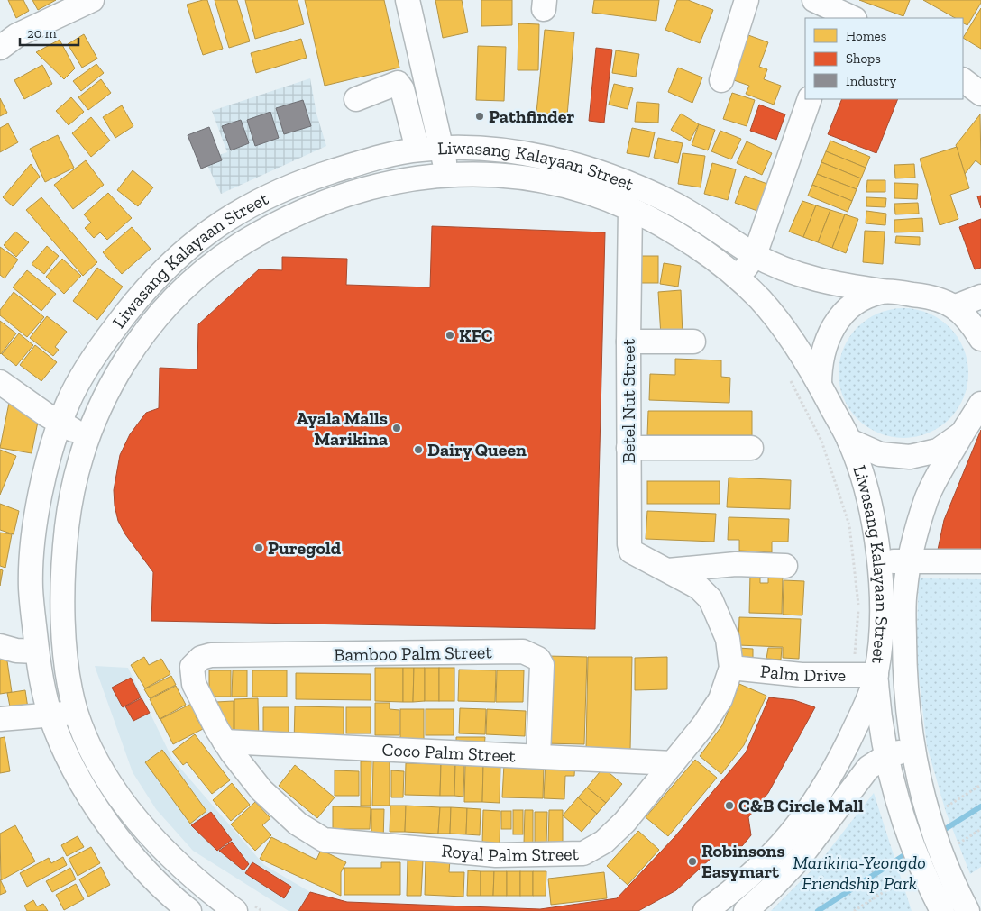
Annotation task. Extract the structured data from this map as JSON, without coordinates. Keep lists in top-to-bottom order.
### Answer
{
  "streets": {
    "street": [
      "Liwasang Kalayaan Street",
      "Betel Nut Street",
      "Bamboo Palm Street",
      "Palm Drive",
      "Coco Palm Street",
      "Royal Palm Street"
    ]
  },
  "crossings": [
    ["Liwasang Kalayaan Street", "Betel Nut Street"],
    ["Liwasang Kalayaan Street", "Palm Drive"],
    ["Betel Nut Street", "Royal Palm Street"],
    ["Bamboo Palm Street", "Coco Palm Street"],
    ["Bamboo Palm Street", "Royal Palm Street"],
    ["Palm Drive", "Royal Palm Street"],
    ["Coco Palm Street", "Royal Palm Street"]
  ],
  "parks": ["Marikina-Yeongdo Friendship Park"],
  "places": [
    "Pathfinder",
    "KFC",
    "Ayala Malls Marikina",
    "Dairy Queen",
    "Puregold",
    "C&B Circle Mall",
    "Robinsons Easymart"
  ],
  "legend": ["Homes", "Shops", "Industry"],
  "scale_bar": "20 m"
}
